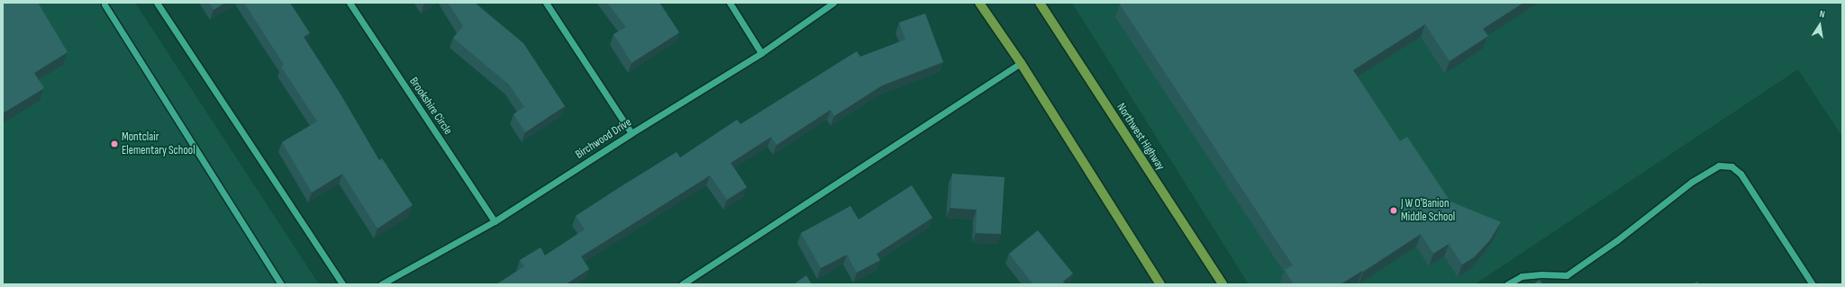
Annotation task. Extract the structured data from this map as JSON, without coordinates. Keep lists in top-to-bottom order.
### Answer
{
  "streets": {
    "main road": ["Northwest Highway"],
    "street": ["Brookshire Circle", "Birchwood Drive"]
  },
  "crossings": [
    ["Brookshire Circle", "Birchwood Drive"]
  ],
  "places": ["Montclair Elementary School", "J W O'Banion Middle School"],
  "north": "top"
}
